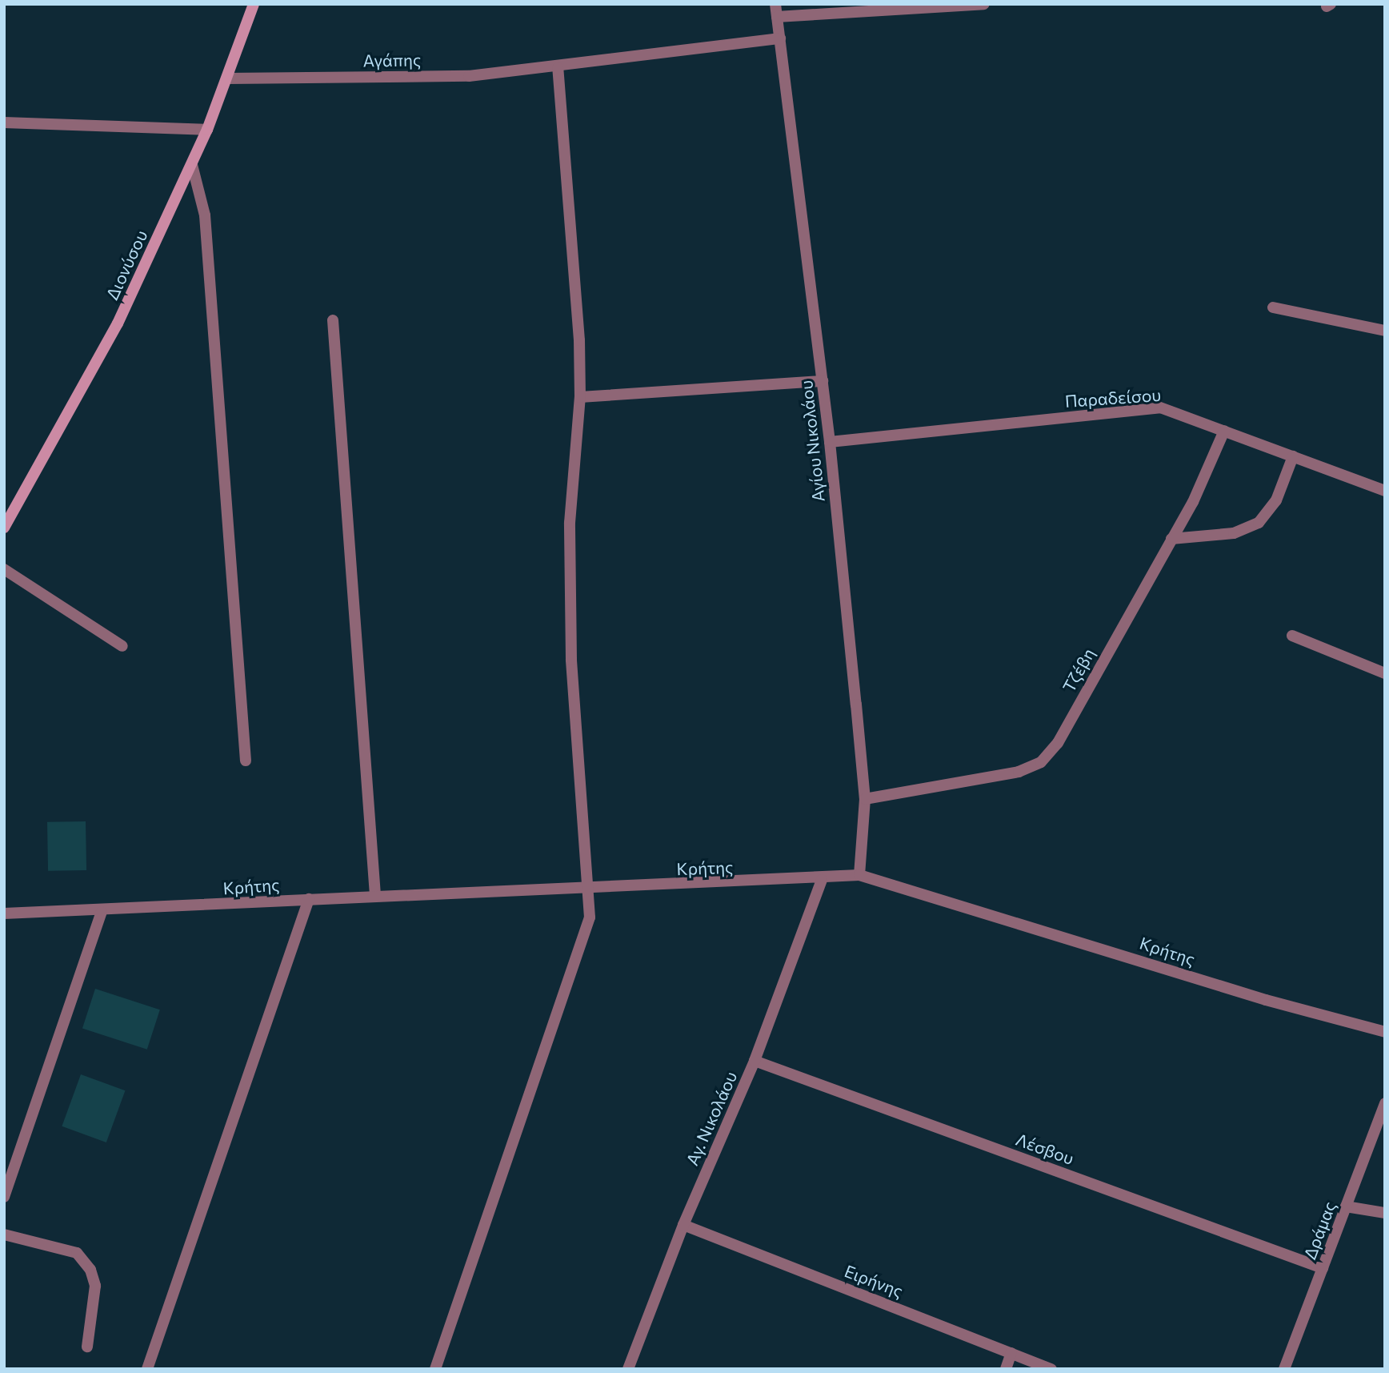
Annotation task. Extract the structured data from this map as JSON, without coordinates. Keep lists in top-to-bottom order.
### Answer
{
  "streets": {
    "main road": ["Διονύσου"],
    "street": [
      "Αγάπης",
      "Παραδείσου",
      "Αγίου Νικολάου",
      "Τζέβη",
      "Κρήτης",
      "Αγ. Νικολάου",
      "Λέσβου",
      "Δράμας",
      "Ειρήνης"
    ]
  },
  "crossings": [
    ["Αγάπης", "Διονύσου"],
    ["Αγάπης", "Αγίου Νικολάου"],
    ["Παραδείσου", "Αγίου Νικολάου"],
    ["Παραδείσου", "Τζέβη"],
    ["Αγίου Νικολάου", "Τζέβη"],
    ["Αγίου Νικολάου", "Κρήτης"],
    ["Κρήτης", "Αγ. Νικολάου"],
    ["Αγ. Νικολάου", "Λέσβου"],
    ["Αγ. Νικολάου", "Ειρήνης"],
    ["Λέσβου", "Δράμας"]
  ]
}
